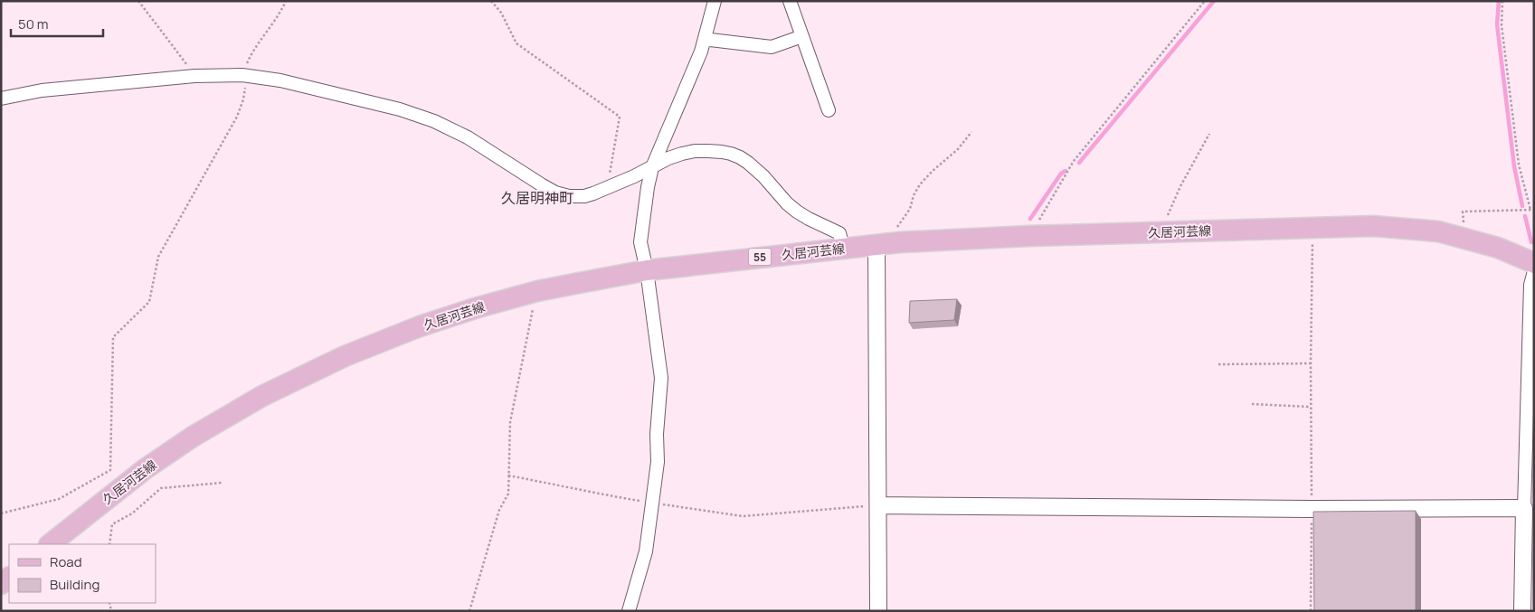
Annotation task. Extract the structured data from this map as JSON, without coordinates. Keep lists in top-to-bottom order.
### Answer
{
  "streets": {
    "main road": ["久居河芸線", "55"]
  },
  "districts": ["久居明神町"],
  "legend": ["Road", "Building"],
  "scale_bar": "50 m"
}
